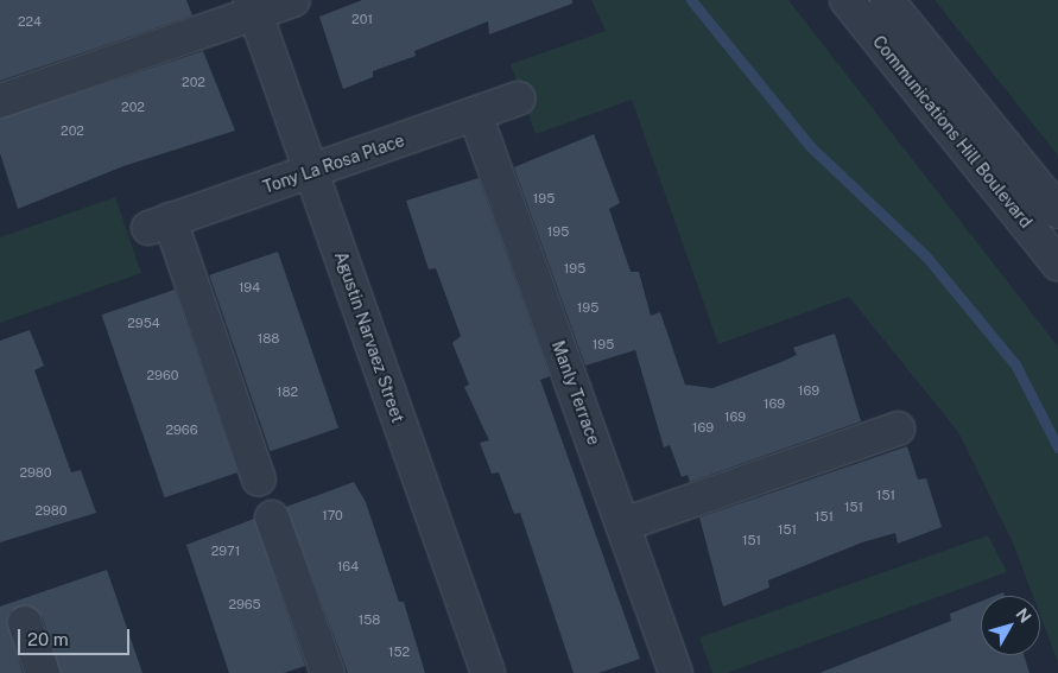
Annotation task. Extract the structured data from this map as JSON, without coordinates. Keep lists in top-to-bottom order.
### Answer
{
  "streets": {
    "street": [
      "Communications Hill Boulevard",
      "Tony La Rosa Place",
      "Agustin Narvaez Street",
      "Manly Terrace"
    ]
  },
  "crossings": [
    ["Tony La Rosa Place", "Agustin Narvaez Street"],
    ["Tony La Rosa Place", "Manly Terrace"]
  ],
  "house_numbers": [
    "201",
    "224",
    "202",
    "202",
    "202",
    "195",
    "195",
    "195",
    "194",
    "195",
    "2954",
    "188",
    "195",
    "2960",
    "169",
    "182",
    "169",
    "169",
    "169",
    "2966",
    "2980",
    "151",
    "151",
    "2980",
    "170",
    "151",
    "151",
    "151",
    "2971",
    "164",
    "2965",
    "158",
    "152"
  ],
  "scale_bar": "20 m",
  "north": "top right"
}
